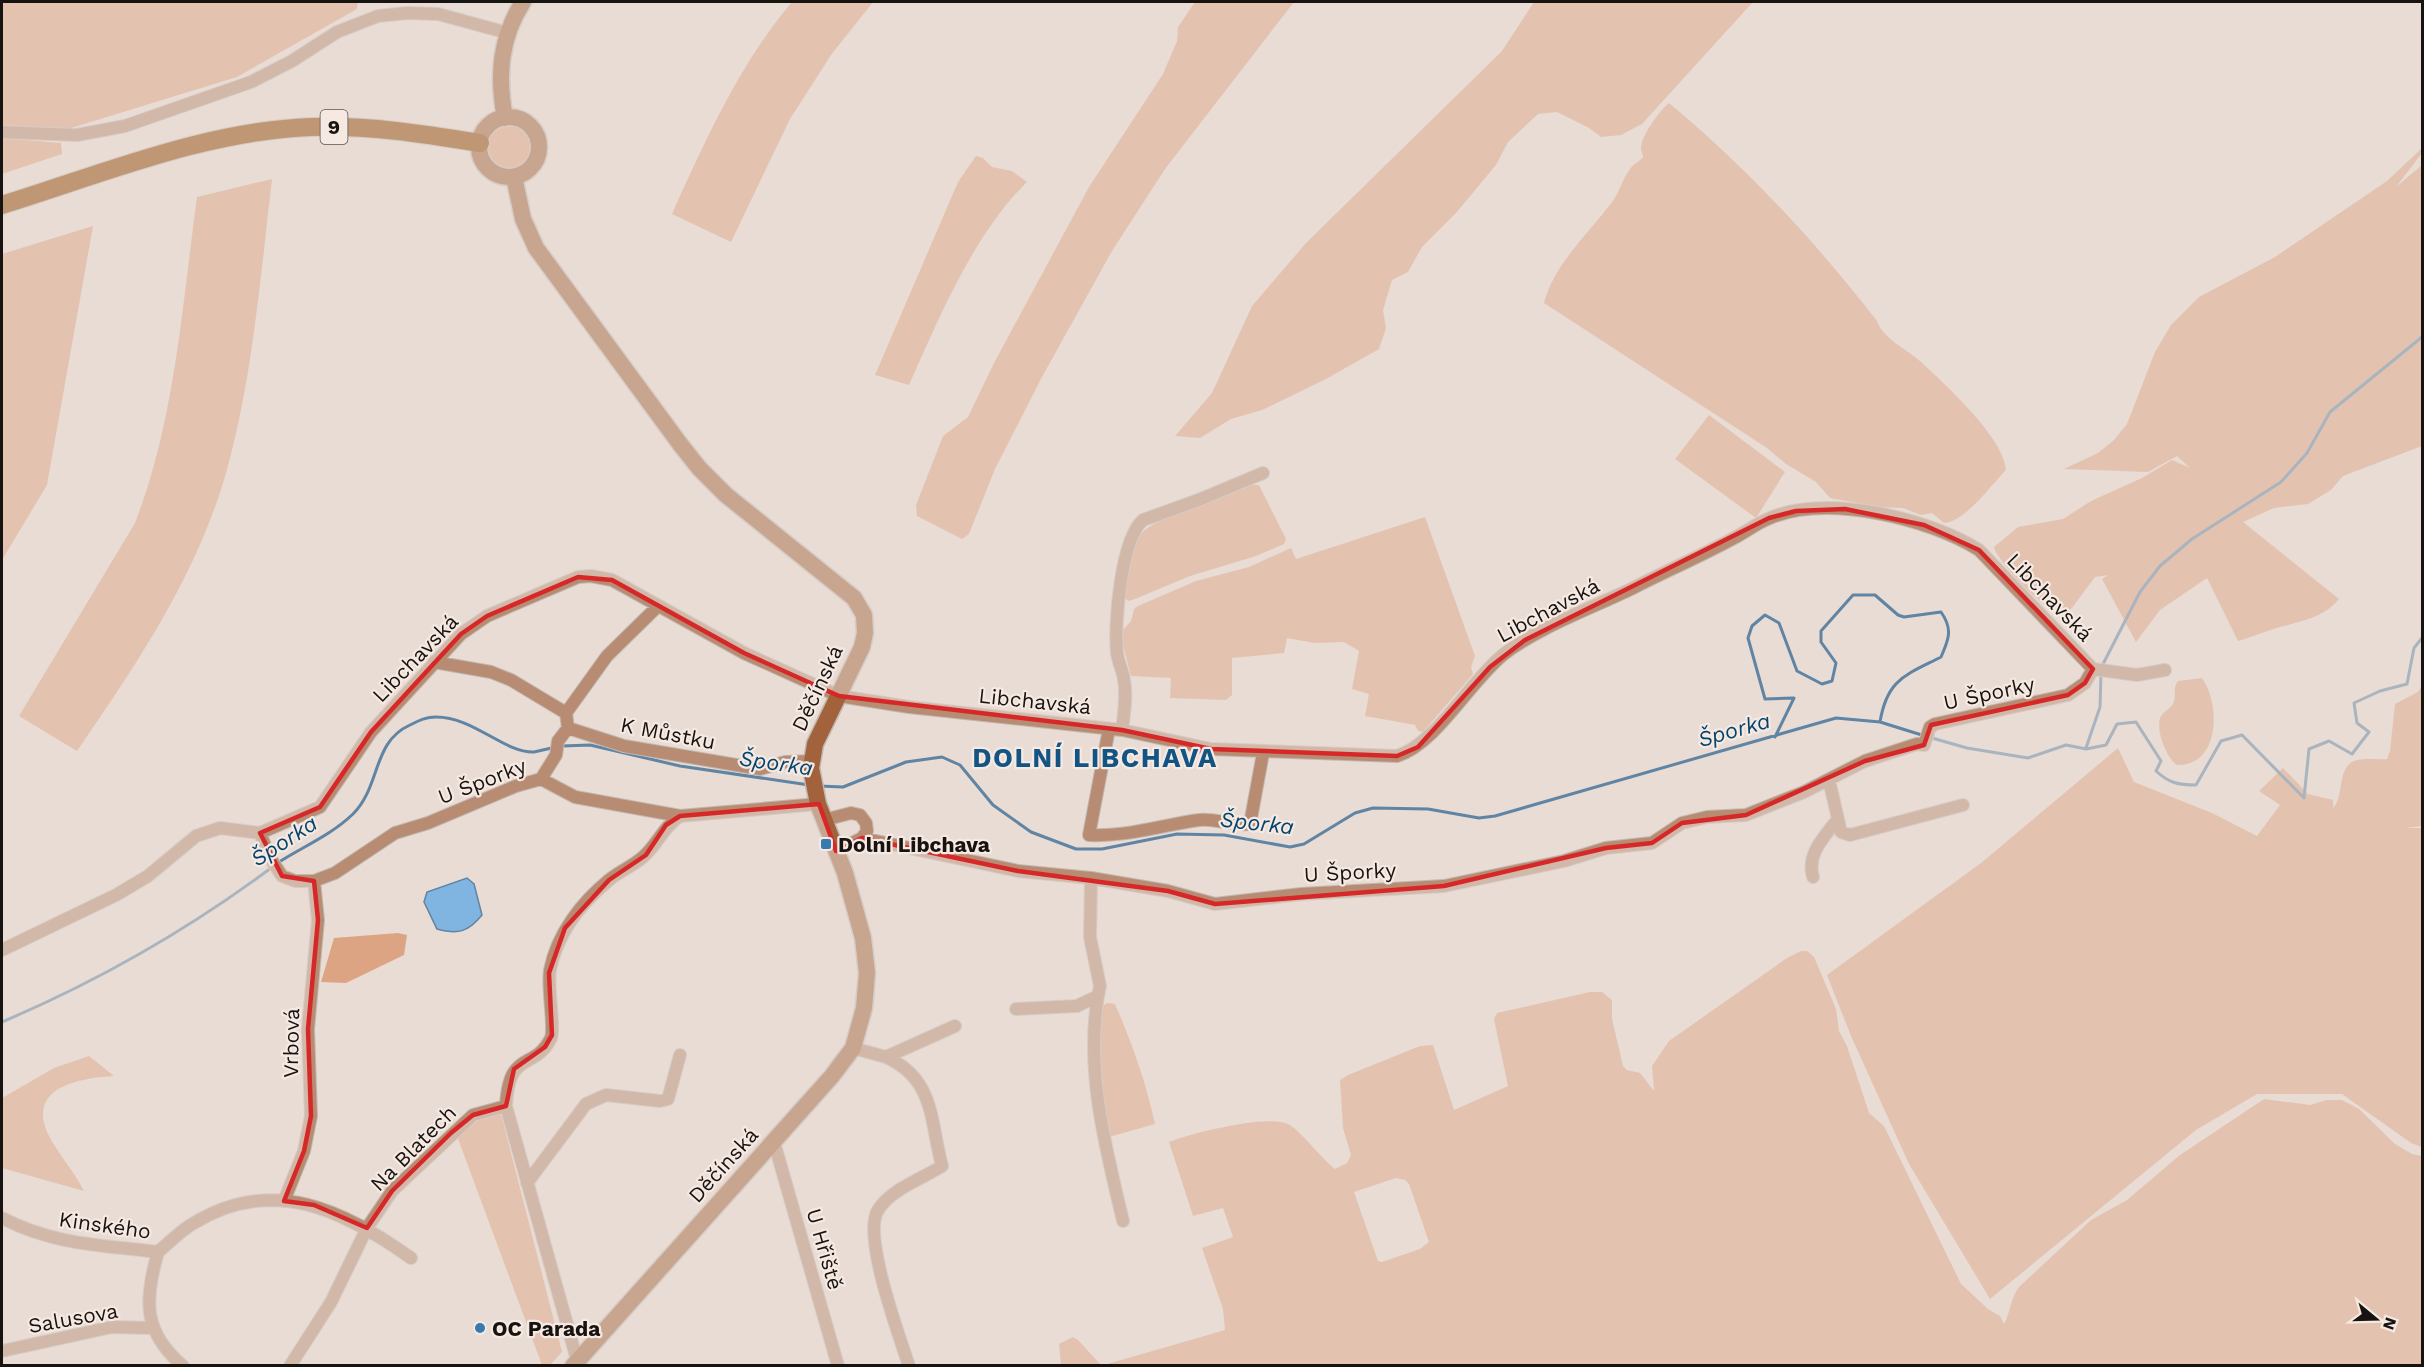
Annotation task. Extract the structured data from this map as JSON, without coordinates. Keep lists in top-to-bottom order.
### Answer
{
  "streets": {
    "main road": ["9", "Děčínská"],
    "street": [
      "Libchavská",
      "U Šporky",
      "K Můstku",
      "Vrbová",
      "Na Blatech",
      "Kinského",
      "U Hřiště",
      "Salusova"
    ]
  },
  "crossings": [
    ["9", "Děčínská"],
    ["Libchavská", "Děčínská"],
    ["Libchavská", "U Šporky"],
    ["Děčínská", "U Šporky"],
    ["Děčínská", "K Můstku"],
    ["Děčínská", "U Hřiště"],
    ["U Šporky", "Vrbová"],
    ["Vrbová", "Kinského"],
    ["Na Blatech", "Kinského"],
    ["Kinského", "Salusova"]
  ],
  "districts": ["DOLNÍ LIBCHAVA"],
  "water": ["Šporka"],
  "places": {
    "transit": ["Dolní Libchava"],
    "other": ["OC Parada"]
  },
  "north": "right"
}
